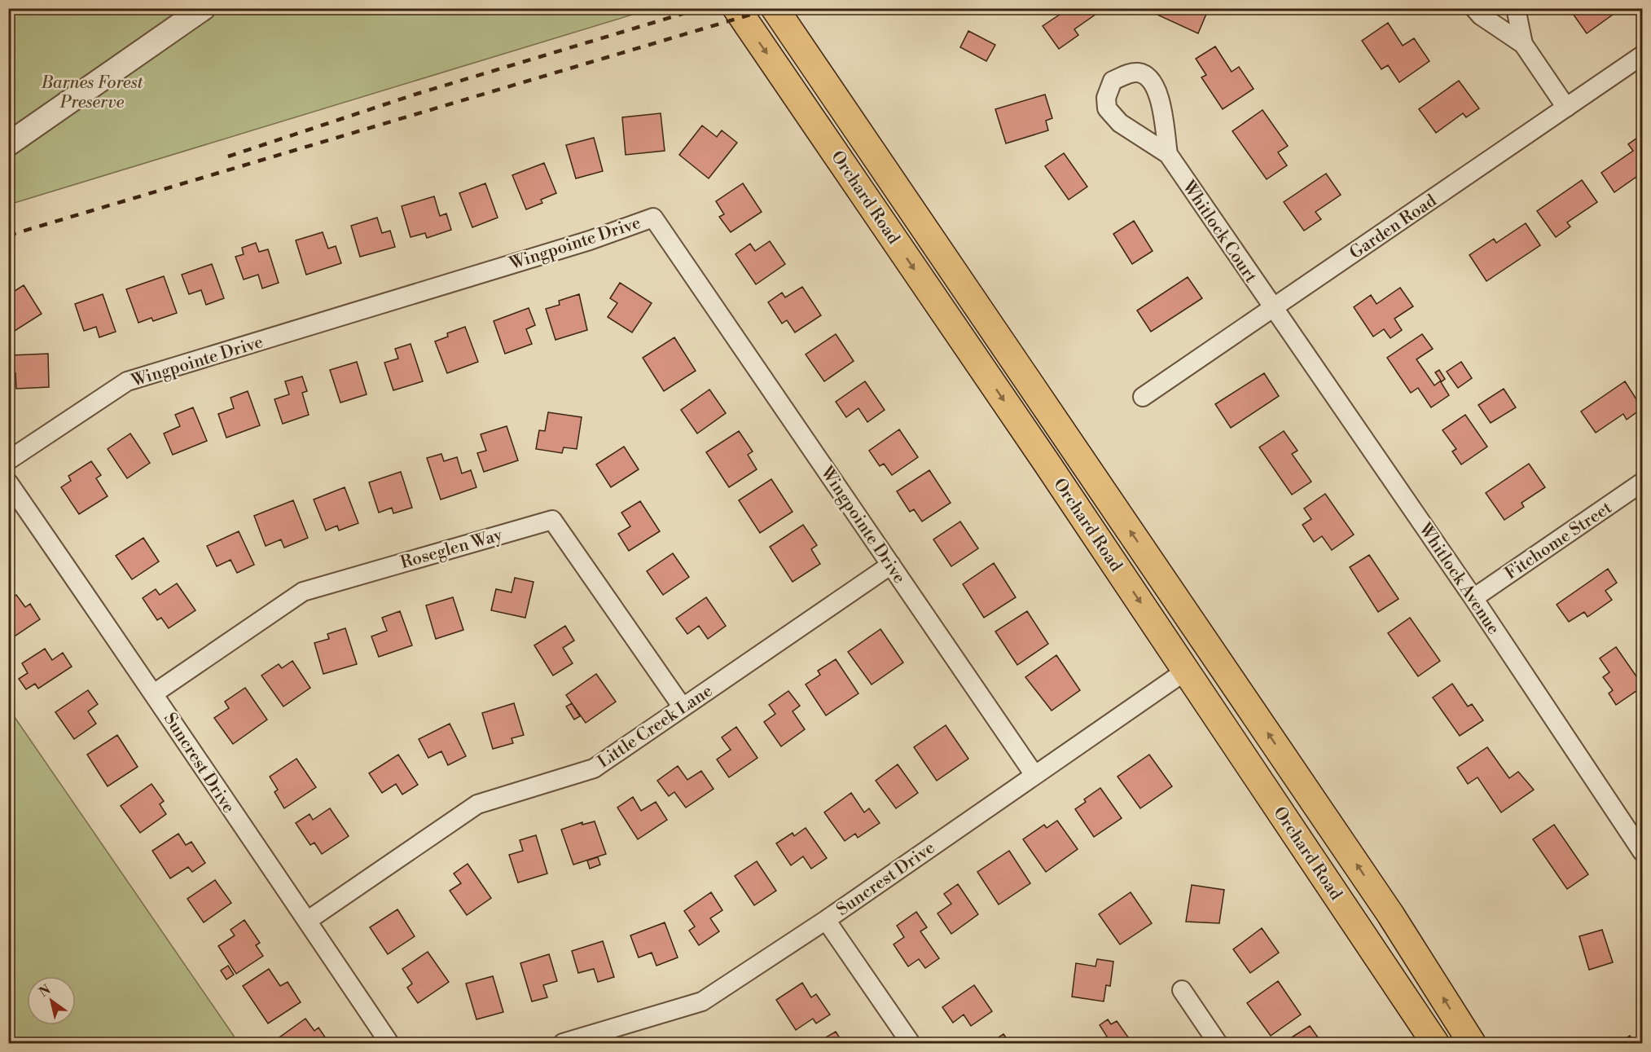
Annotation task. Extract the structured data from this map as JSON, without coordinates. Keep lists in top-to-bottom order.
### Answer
{
  "streets": {
    "main road": ["Orchard Road"],
    "street": [
      "Garden Road",
      "Whitlock Court",
      "Wingpointe Drive",
      "Fitchome Street",
      "Roseglen Way",
      "Whitlock Avenue",
      "Little Creek Lane",
      "Suncrest Drive"
    ]
  },
  "crossings": [
    ["Orchard Road", "Suncrest Drive"],
    ["Garden Road", "Whitlock Court"],
    ["Garden Road", "Whitlock Avenue"],
    ["Whitlock Court", "Whitlock Avenue"],
    ["Wingpointe Drive", "Little Creek Lane"],
    ["Wingpointe Drive", "Suncrest Drive"],
    ["Fitchome Street", "Whitlock Avenue"],
    ["Roseglen Way", "Little Creek Lane"],
    ["Roseglen Way", "Suncrest Drive"],
    ["Little Creek Lane", "Suncrest Drive"]
  ],
  "parks": ["Barnes Forest Preserve"],
  "north": "top left"
}
